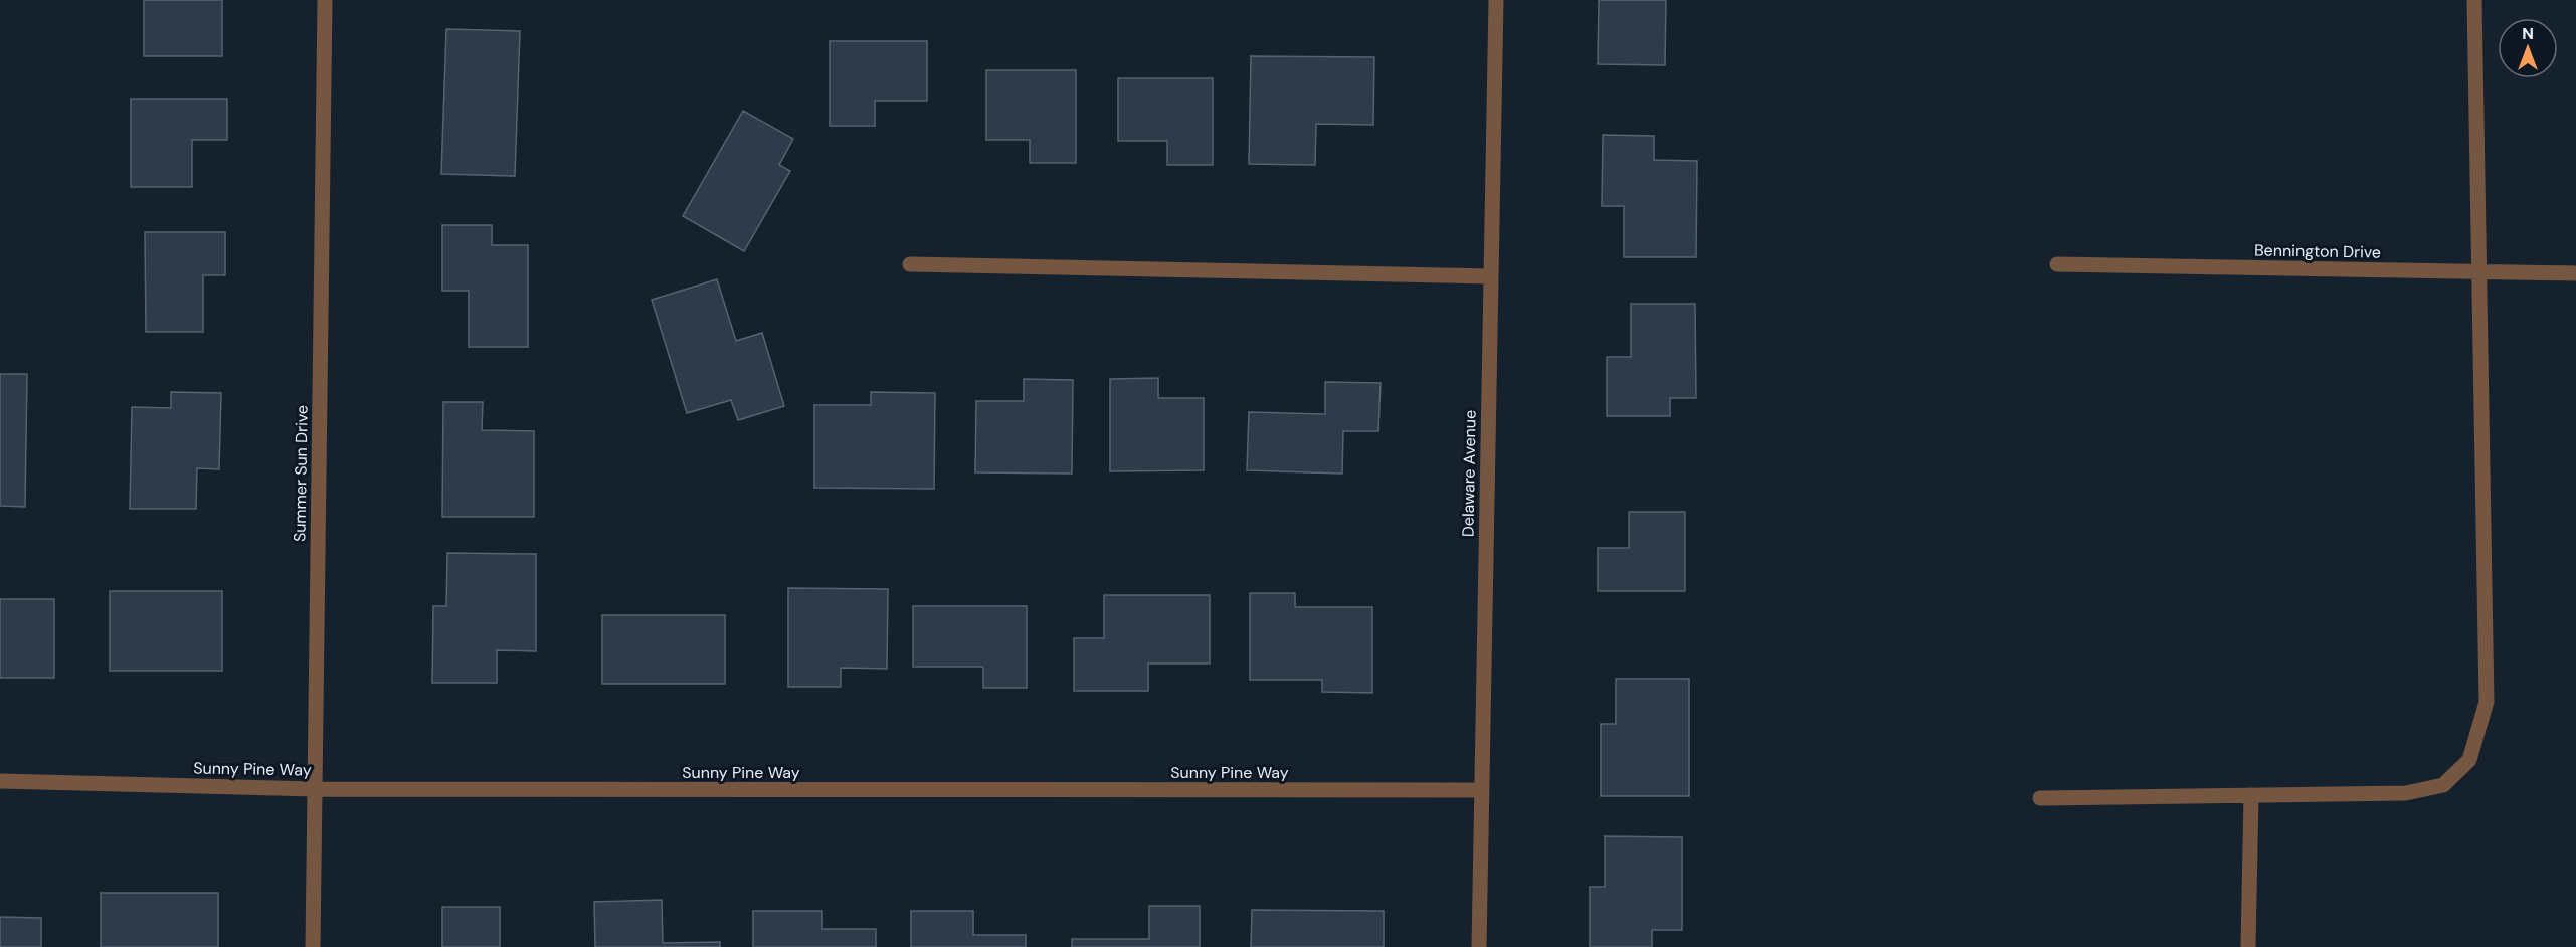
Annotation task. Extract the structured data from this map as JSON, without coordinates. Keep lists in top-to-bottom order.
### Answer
{
  "streets": {
    "street": [
      "Bennington Drive",
      "Summer Sun Drive",
      "Delaware Avenue",
      "Sunny Pine Way"
    ]
  },
  "crossings": [
    ["Summer Sun Drive", "Sunny Pine Way"],
    ["Delaware Avenue", "Sunny Pine Way"]
  ],
  "north": "top"
}
